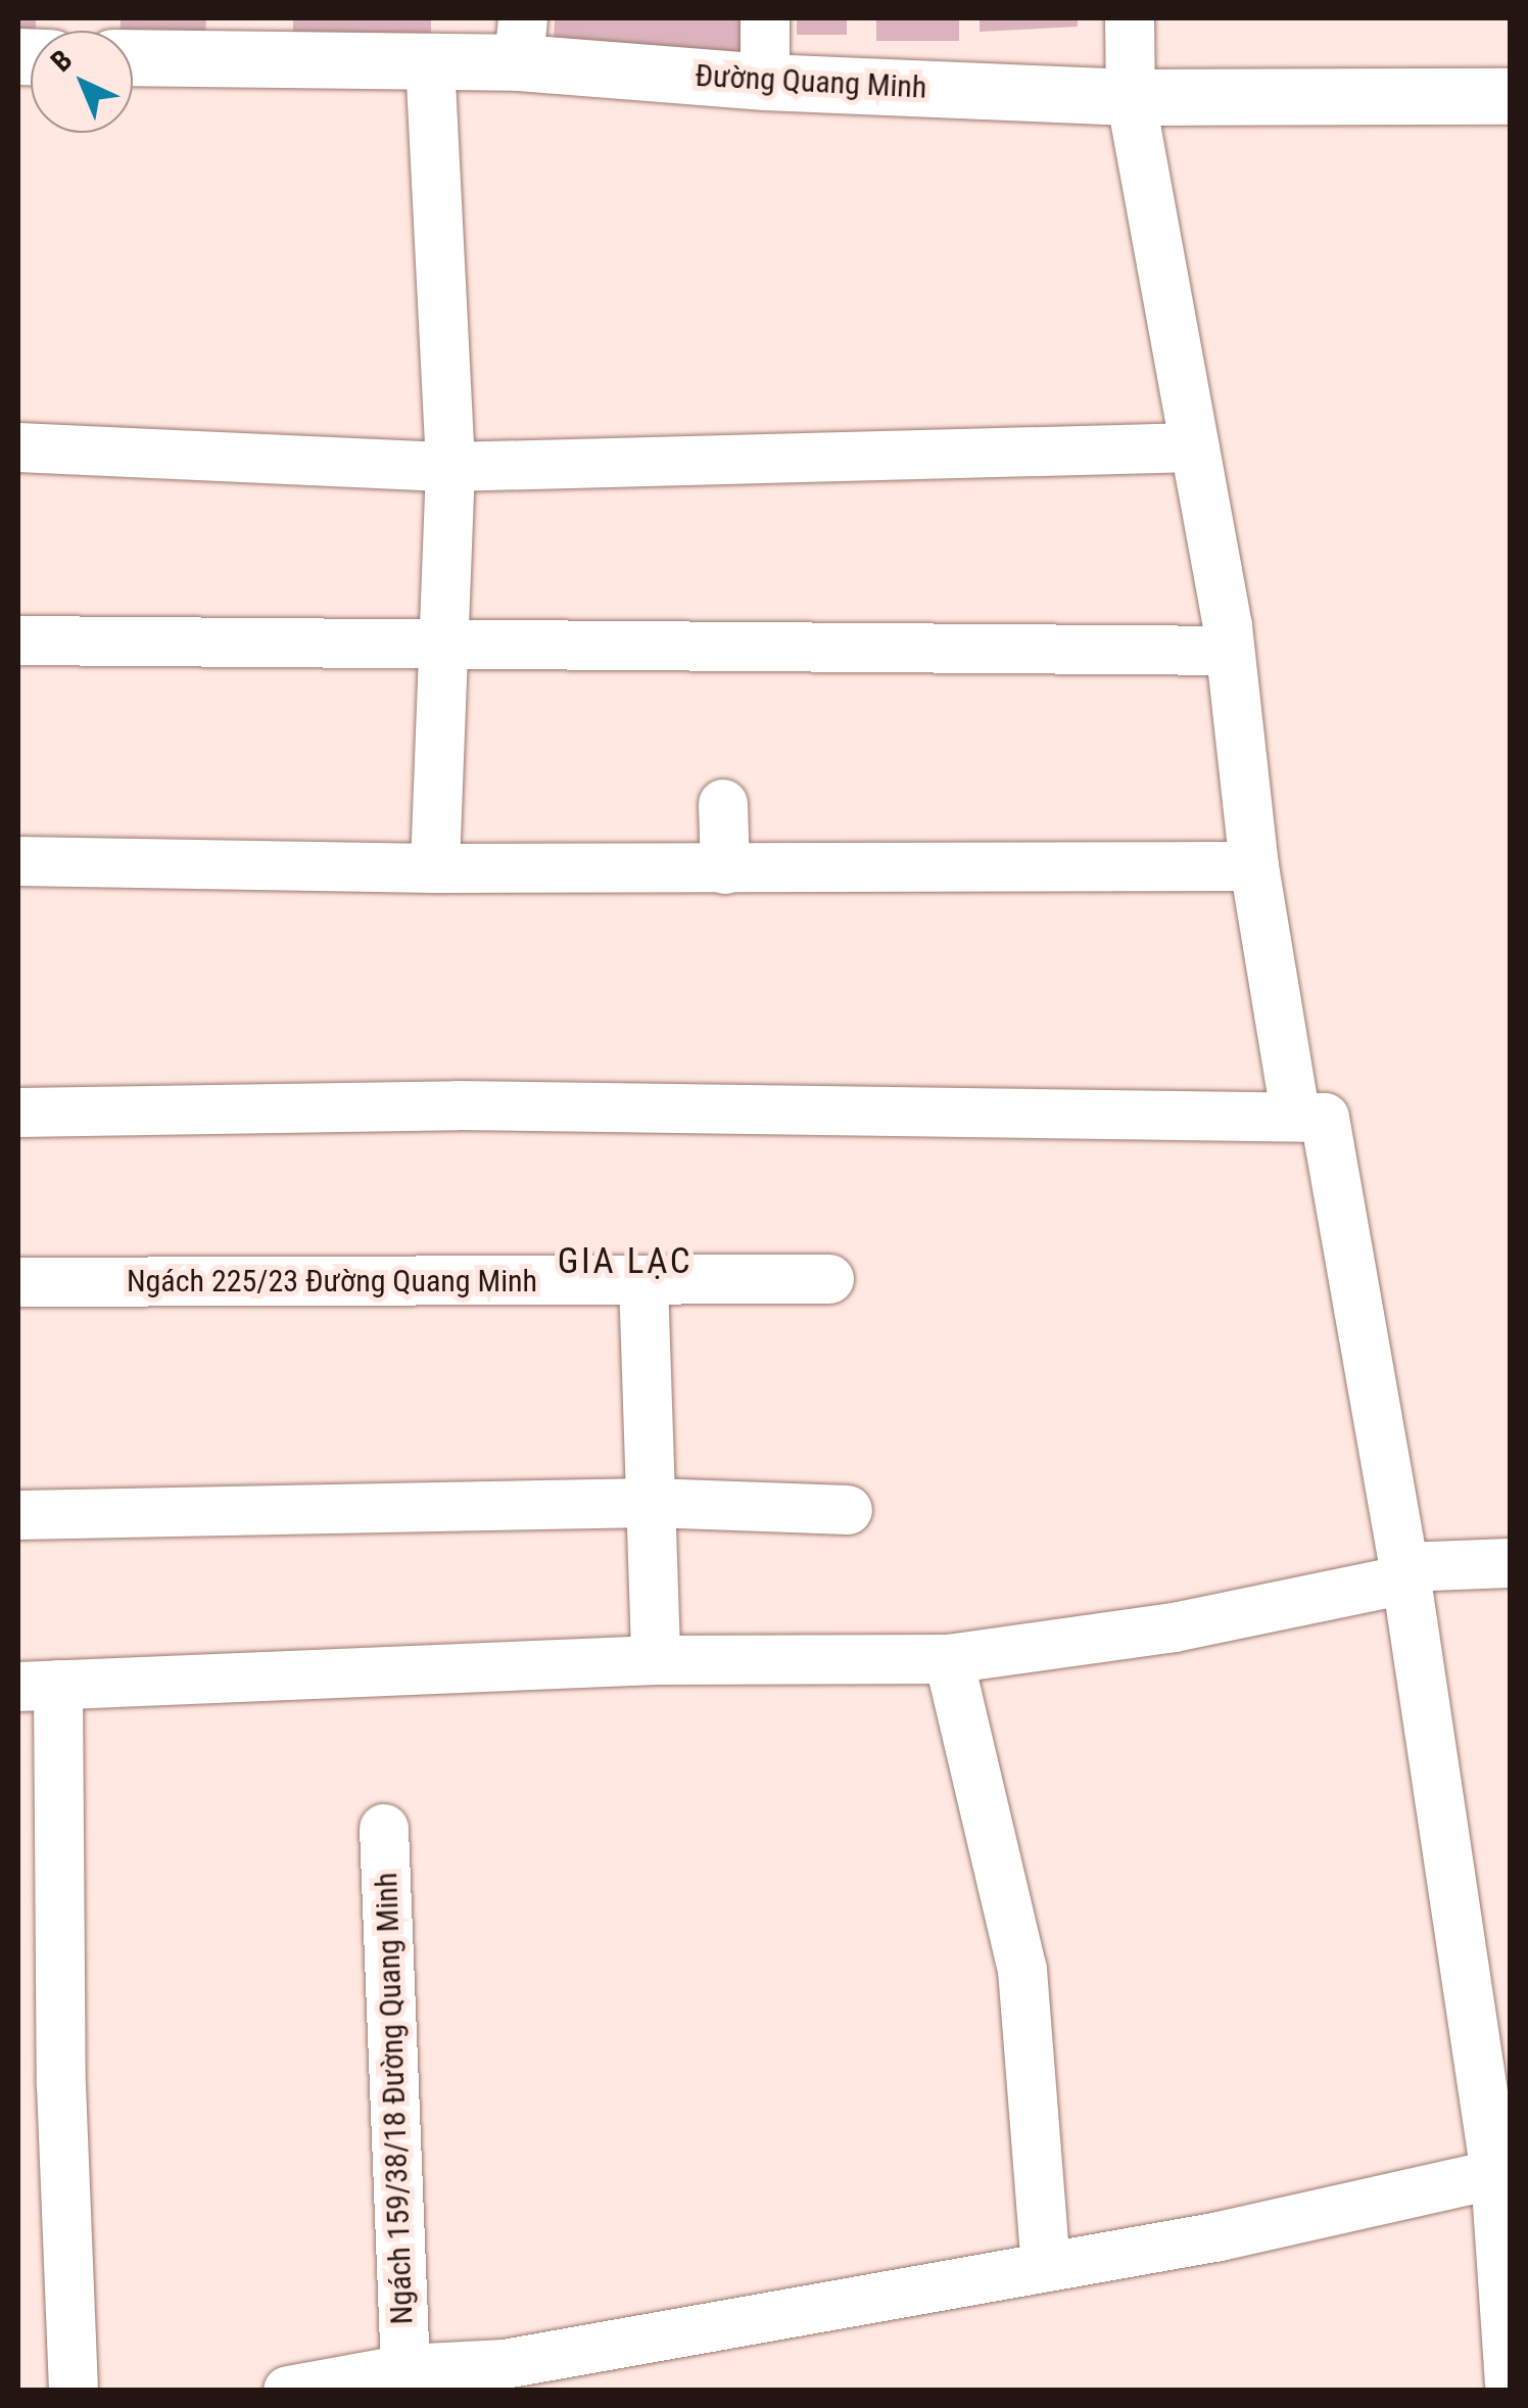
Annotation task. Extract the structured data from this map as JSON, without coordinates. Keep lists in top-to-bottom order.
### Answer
{
  "streets": {
    "street": ["Đường Quang Minh", "Ngách 225/23 Đường Quang Minh", "Ngách 159/38/18 Đường Quang Minh"]
  },
  "districts": ["GIA LẠC"],
  "north": "top left"
}
